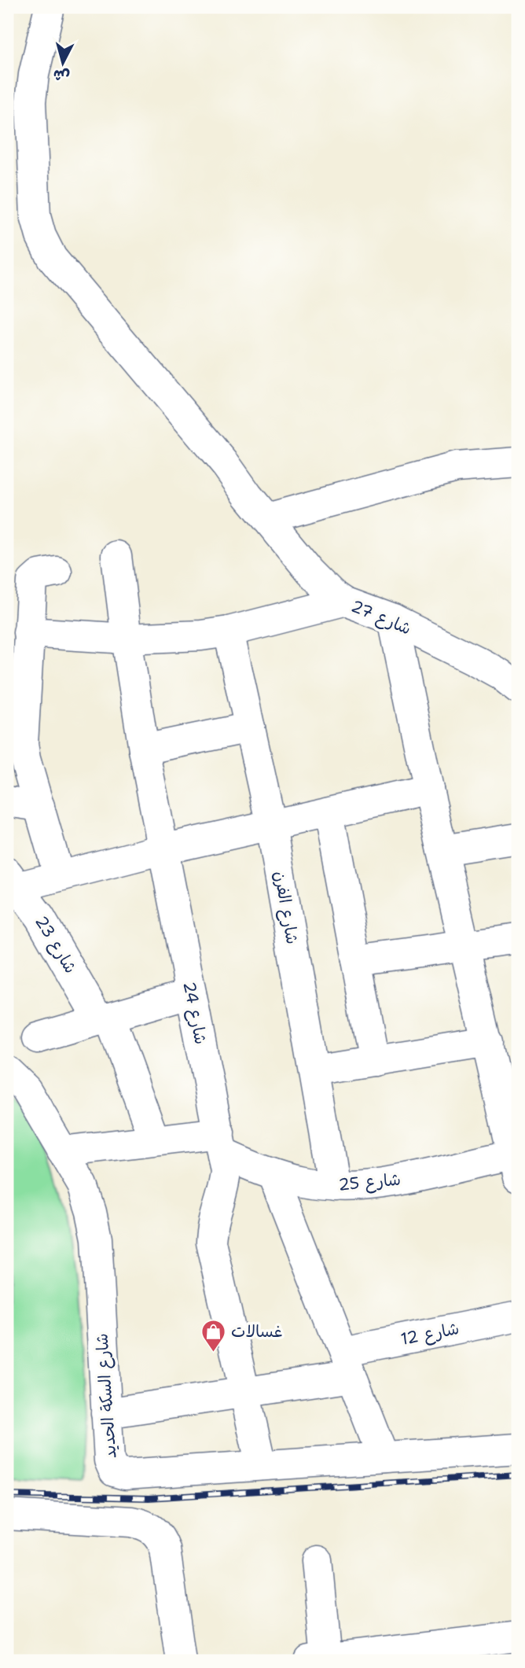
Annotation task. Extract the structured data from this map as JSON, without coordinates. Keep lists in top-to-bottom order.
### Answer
{
  "streets": {
    "street": [
      "شارع 27",
      "شارع الفرن",
      "شارع 23",
      "شارع 24",
      "شارع 25",
      "شارع 12",
      "شارع السكة الحديد"
    ]
  },
  "crossings": [
    ["شارع الفرن", "شارع 25"],
    ["شارع 24", "شارع 25"],
    ["شارع 24", "شارع 12"],
    ["شارع 24", "شارع السكة الحديد"],
    ["شارع 12", "شارع السكة الحديد"]
  ],
  "places": {
    "shop": ["غسالات"]
  },
  "north": "bottom"
}
